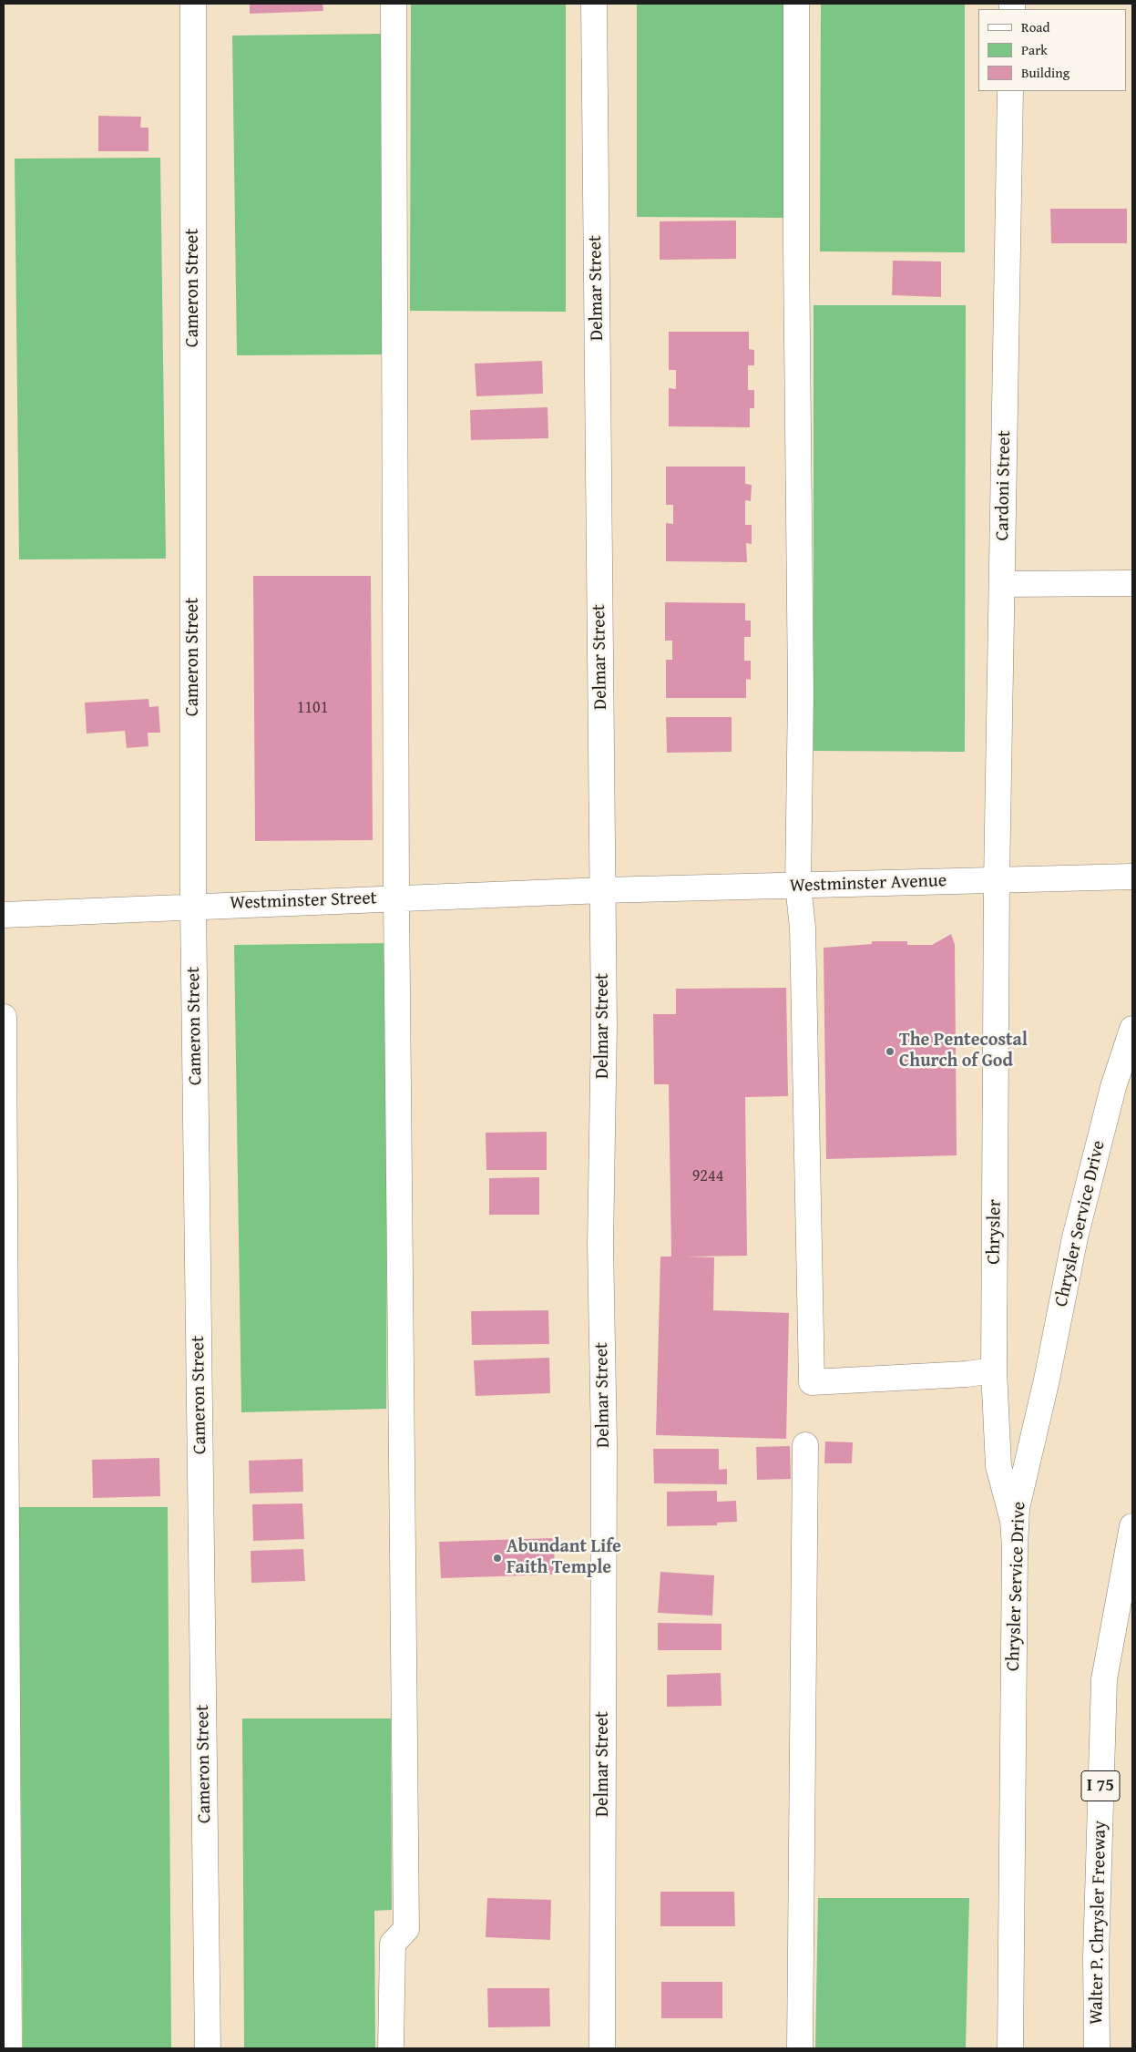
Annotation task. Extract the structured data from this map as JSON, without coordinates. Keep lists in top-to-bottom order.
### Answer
{
  "streets": {
    "main road": [
      "Cameron Street",
      "Delmar Street",
      "Cardoni Street",
      "Westminster Avenue",
      "Westminster Street",
      "Chrysler Service Drive",
      "Chrysler",
      "I 75",
      "Walter P. Chrysler Freeway"
    ]
  },
  "crossings": [
    ["Cameron Street", "Westminster Street"],
    ["Delmar Street", "Westminster Avenue"],
    ["Delmar Street", "Westminster Street"],
    ["Cardoni Street", "Westminster Avenue"],
    ["Cardoni Street", "Chrysler"],
    ["Westminster Avenue", "Westminster Street"],
    ["Westminster Avenue", "Chrysler"],
    ["Chrysler Service Drive", "Chrysler"]
  ],
  "places": ["The Pentecostal Church of God", "Abundant Life Faith Temple"],
  "house_numbers": ["1101", "9244"],
  "legend": ["Road", "Park", "Building"]
}
